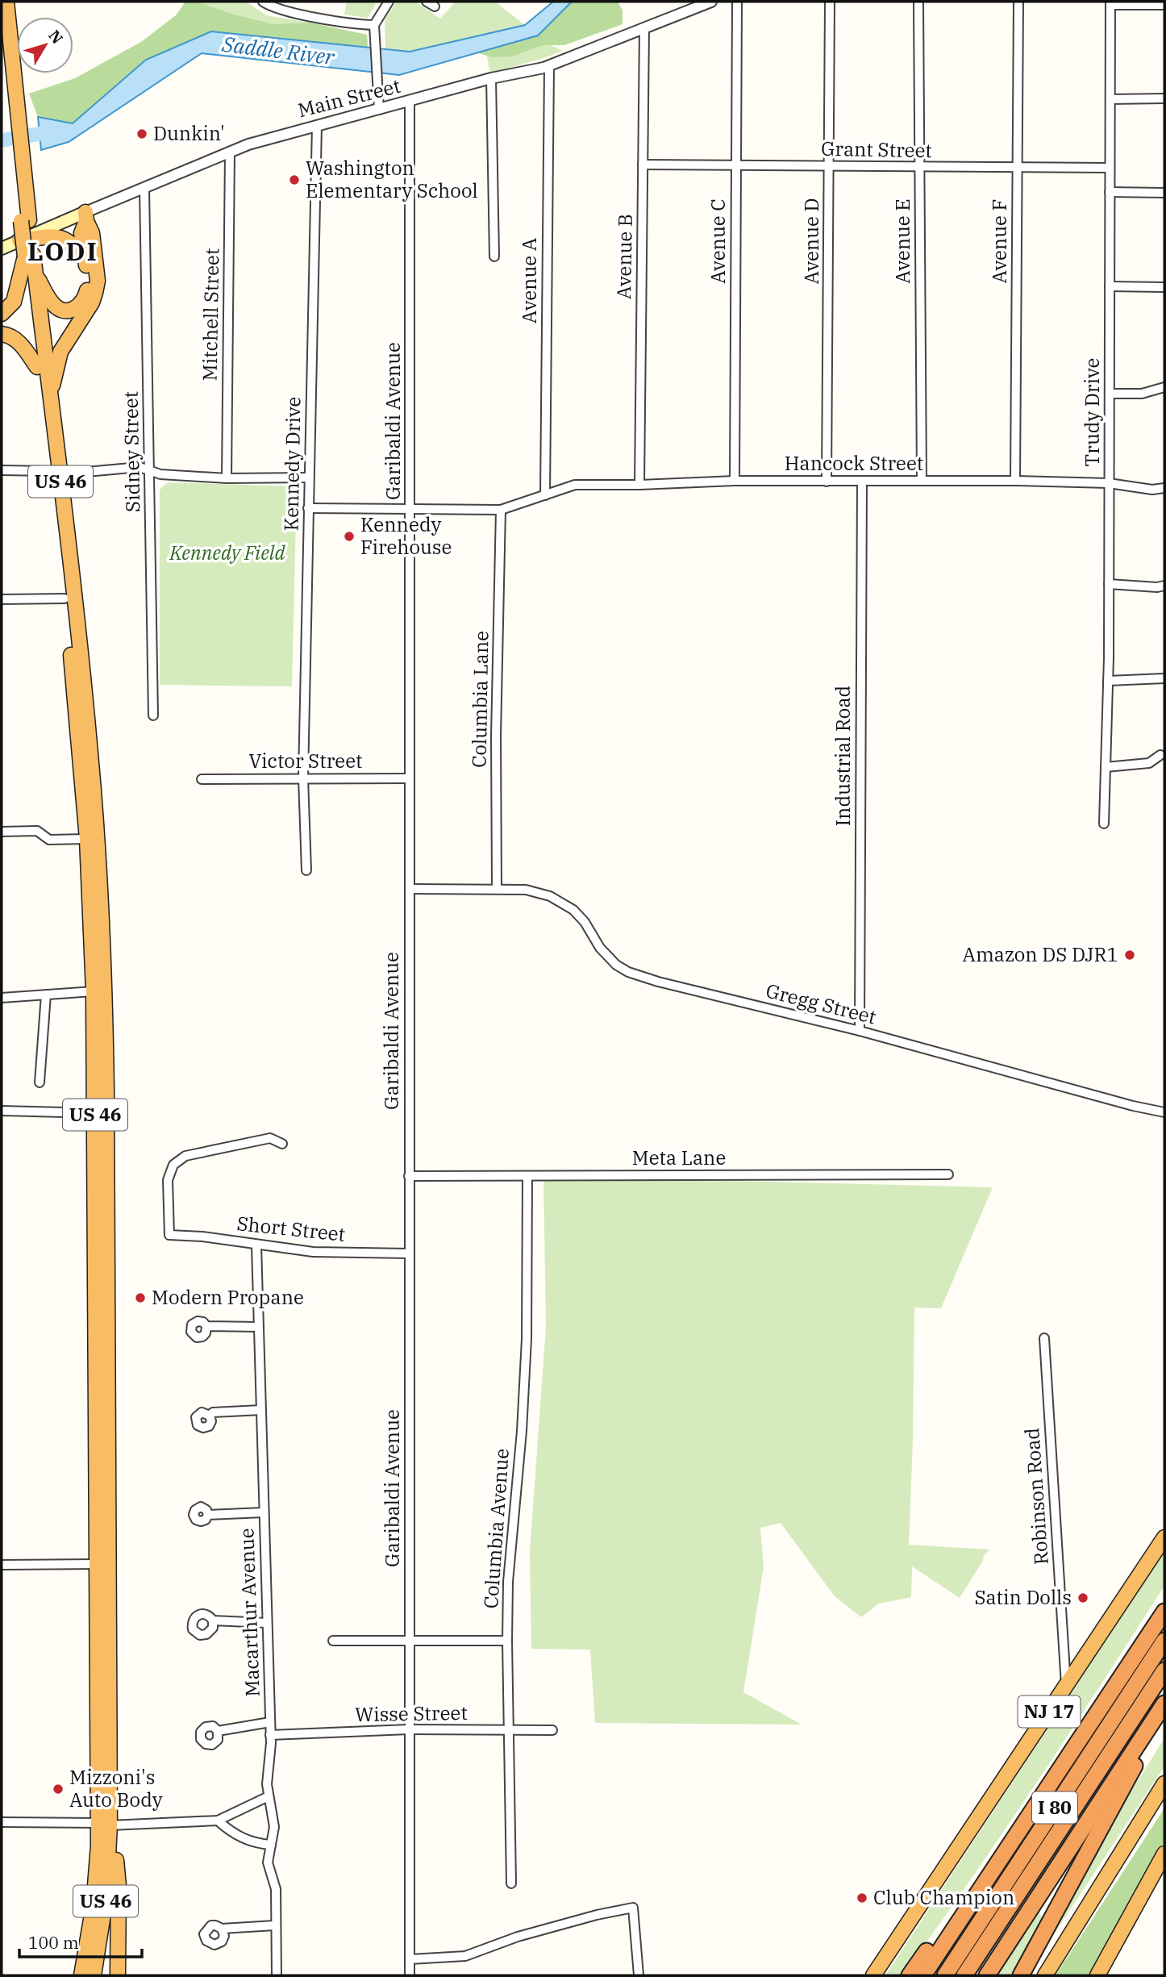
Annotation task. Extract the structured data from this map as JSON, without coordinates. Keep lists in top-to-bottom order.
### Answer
{
  "streets": {
    "highway": ["US 46", "NJ 17", "I 80"],
    "main road": ["Main Street"],
    "street": [
      "Grant Street",
      "Avenue C",
      "Avenue D",
      "Avenue E",
      "Avenue F",
      "Avenue B",
      "Avenue A",
      "Mitchell Street",
      "Trudy Drive",
      "Garibaldi Avenue",
      "Sidney Street",
      "Kennedy Drive",
      "Hancock Street",
      "Columbia Lane",
      "Industrial Road",
      "Victor Street",
      "Gregg Street",
      "Meta Lane",
      "Short Street",
      "Robinson Road",
      "Columbia Avenue",
      "Macarthur Avenue",
      "Wisse Street"
    ]
  },
  "crossings": [
    ["Main Street", "Avenue B"],
    ["Main Street", "Avenue A"],
    ["Main Street", "Mitchell Street"],
    ["Main Street", "Garibaldi Avenue"],
    ["Main Street", "Sidney Street"],
    ["Main Street", "Kennedy Drive"],
    ["Grant Street", "Avenue C"],
    ["Grant Street", "Avenue D"],
    ["Grant Street", "Avenue E"],
    ["Grant Street", "Avenue F"],
    ["Grant Street", "Avenue B"],
    ["Grant Street", "Trudy Drive"],
    ["Avenue C", "Hancock Street"],
    ["Avenue D", "Hancock Street"],
    ["Avenue E", "Hancock Street"],
    ["Avenue F", "Hancock Street"],
    ["Avenue B", "Hancock Street"],
    ["Avenue A", "Hancock Street"],
    ["Trudy Drive", "Hancock Street"],
    ["Garibaldi Avenue", "Hancock Street"],
    ["Garibaldi Avenue", "Victor Street"],
    ["Garibaldi Avenue", "Gregg Street"],
    ["Garibaldi Avenue", "Meta Lane"],
    ["Garibaldi Avenue", "Short Street"],
    ["Garibaldi Avenue", "Wisse Street"],
    ["Kennedy Drive", "Hancock Street"],
    ["Kennedy Drive", "Victor Street"],
    ["Hancock Street", "Columbia Lane"],
    ["Hancock Street", "Industrial Road"],
    ["Columbia Lane", "Gregg Street"],
    ["Industrial Road", "Gregg Street"],
    ["Meta Lane", "Columbia Avenue"],
    ["Short Street", "Macarthur Avenue"],
    ["Robinson Road", "NJ 17"],
    ["Columbia Avenue", "Wisse Street"],
    ["Macarthur Avenue", "Wisse Street"]
  ],
  "districts": ["LODI"],
  "water": ["Saddle River"],
  "parks": ["Kennedy Field"],
  "places": [
    "Dunkin'",
    "Washington Elementary School",
    "Kennedy Firehouse",
    "Amazon DS DJR1",
    "Modern Propane",
    "Satin Dolls",
    "Mizzoni's Auto Body",
    "Club Champion"
  ],
  "scale_bar": "100 m",
  "north": "top right"
}
